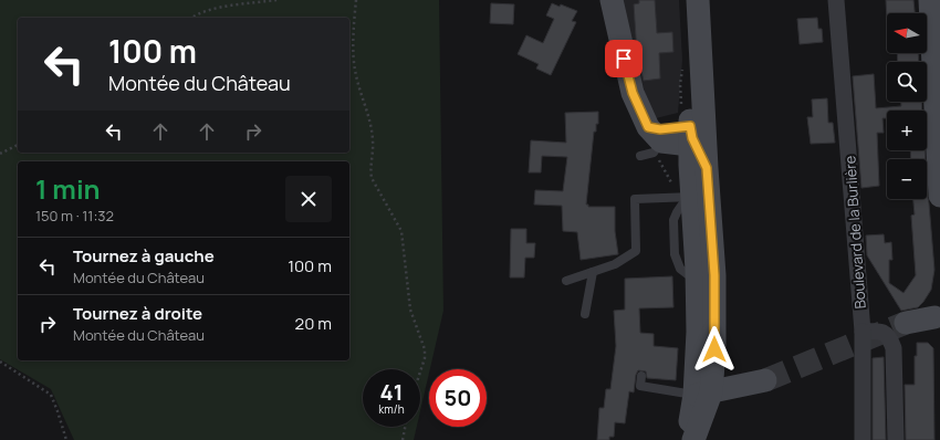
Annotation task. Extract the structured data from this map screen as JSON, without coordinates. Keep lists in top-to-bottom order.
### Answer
{
  "streets": {
    "street": ["Boulevard de la Burlière"]
  },
  "north": "left",
  "page": {
    "map_buttons": ["+", "−"],
    "turn": ["100 m", "Montée du Château"],
    "heading": ["1 min", "150 m · 11:32"],
    "list": [
      {
        "name": "Tournez à gauche",
        "note": "Montée du Château",
        "value": "100 m"
      },
      {
        "name": "Tournez à droite",
        "note": "Montée du Château",
        "value": "20 m"
      }
    ],
    "speed": "41 km/h",
    "limit": "50"
  }
}
